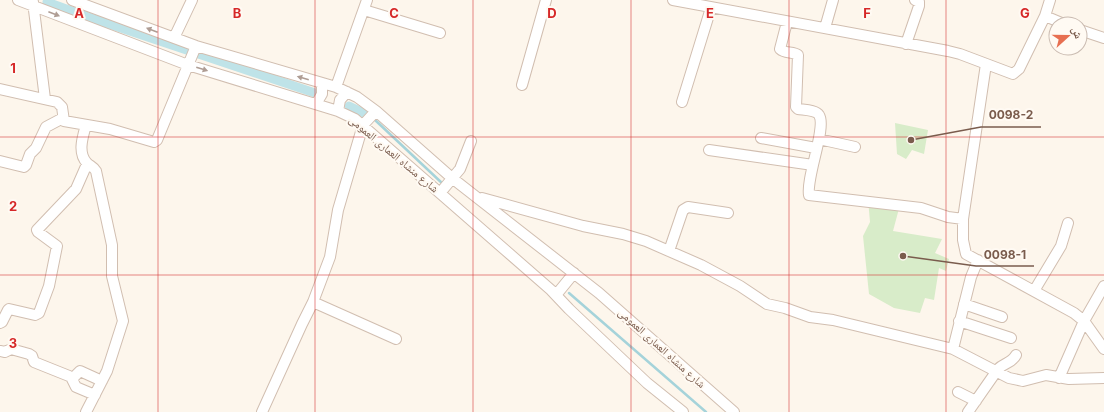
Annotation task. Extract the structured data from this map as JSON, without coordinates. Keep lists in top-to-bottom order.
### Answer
{
  "streets": {
    "street": ["شارع منشاه العمارى العمومى"]
  },
  "places": ["0098-2", "0098-1"],
  "north": "right",
  "grid": {
    "columns": [
      "A",
      "B",
      "C",
      "D",
      "E",
      "F",
      "G"
    ],
    "rows": ["1", "2", "3"]
  }
}
